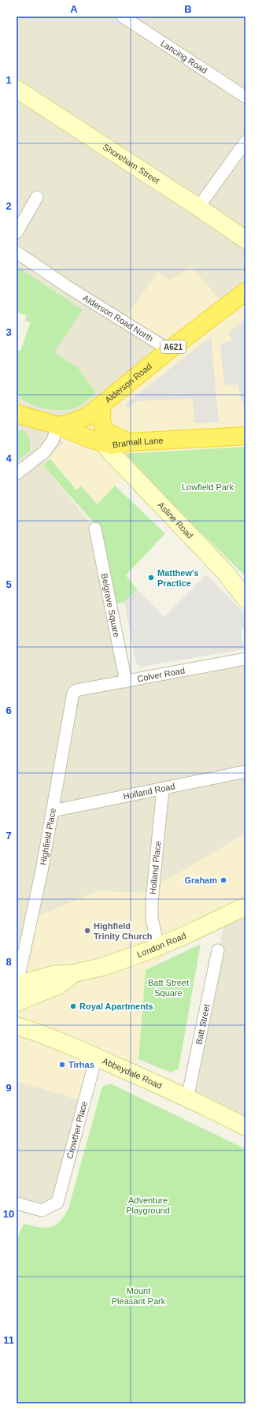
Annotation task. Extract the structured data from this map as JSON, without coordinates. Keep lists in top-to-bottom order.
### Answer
{
  "streets": {
    "highway": ["A621", "Alderson Road", "Bramall Lane"],
    "main road": [
      "Shoreham Street",
      "Asline Road",
      "London Road",
      "Abbeydale Road"
    ],
    "street": [
      "Lancing Road",
      "Alderson Road North",
      "Belgrave Square",
      "Colver Road",
      "Holland Road",
      "Highfield Place",
      "Holland Place",
      "Batt Street",
      "Crowther Place"
    ]
  },
  "crossings": [
    ["Alderson Road North", "Alderson Road"],
    ["Alderson Road", "Bramall Lane"],
    ["Bramall Lane", "Asline Road"],
    ["Belgrave Square", "Colver Road"],
    ["Colver Road", "Highfield Place"],
    ["Holland Road", "Highfield Place"],
    ["Holland Road", "Holland Place"],
    ["Highfield Place", "London Road"],
    ["Holland Place", "London Road"],
    ["Batt Street", "Abbeydale Road"],
    ["Abbeydale Road", "Crowther Place"]
  ],
  "parks": [
    "Lowfield Park",
    "Batt Street Square",
    "Adventure Playground",
    "Mount Pleasant Park"
  ],
  "places": [
    "Matthew's Practice",
    "Graham",
    "Highfield Trinity Church",
    "Royal Apartments",
    "Tirhas"
  ],
  "grid": {
    "columns": ["A", "B"],
    "rows": [
      "1",
      "2",
      "3",
      "4",
      "5",
      "6",
      "7",
      "8",
      "9",
      "10",
      "11"
    ]
  }
}
